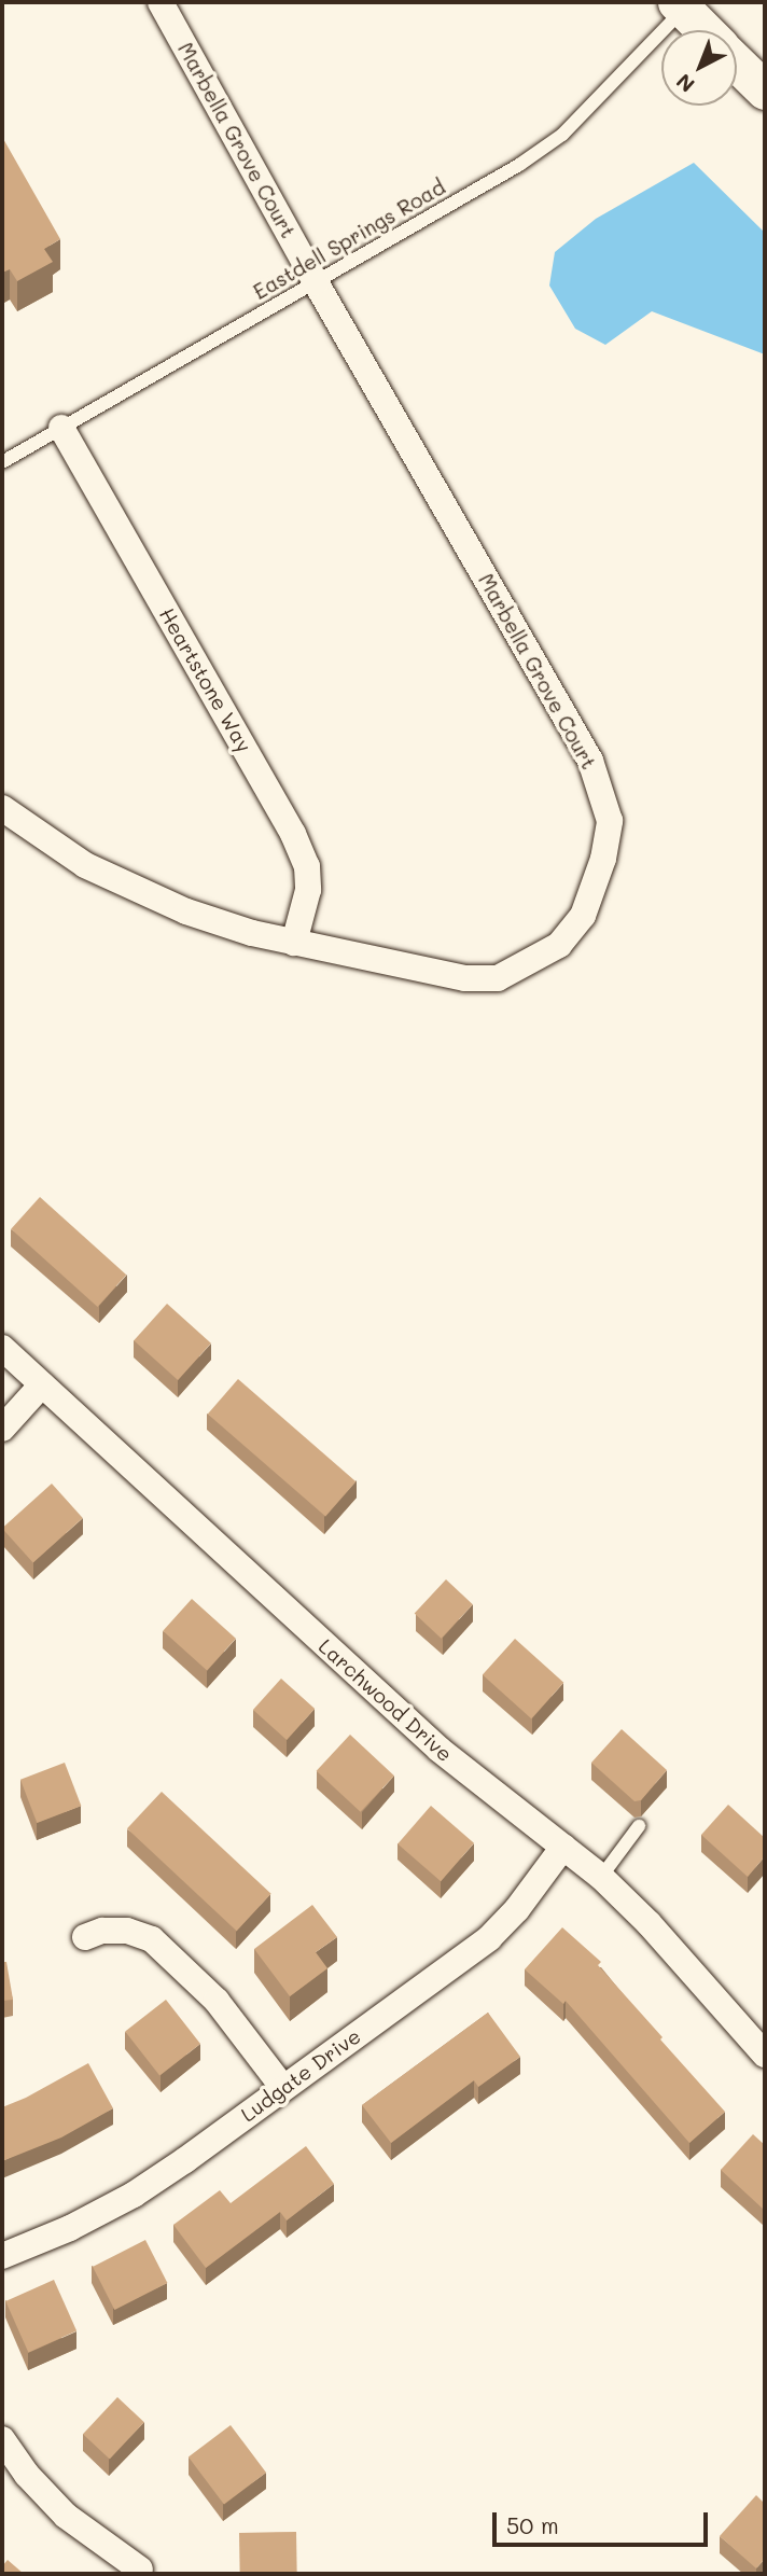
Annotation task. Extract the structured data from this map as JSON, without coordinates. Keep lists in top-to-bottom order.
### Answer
{
  "streets": {
    "street": [
      "Marbella Grove Court",
      "Heartstone Way",
      "Larchwood Drive",
      "Ludgate Drive"
    ],
    "lane": ["Eastdell Springs Road"]
  },
  "crossings": [
    ["Marbella Grove Court", "Eastdell Springs Road"],
    ["Marbella Grove Court", "Heartstone Way"],
    ["Eastdell Springs Road", "Heartstone Way"],
    ["Larchwood Drive", "Ludgate Drive"]
  ],
  "scale_bar": "50 m",
  "north": "bottom left"
}
